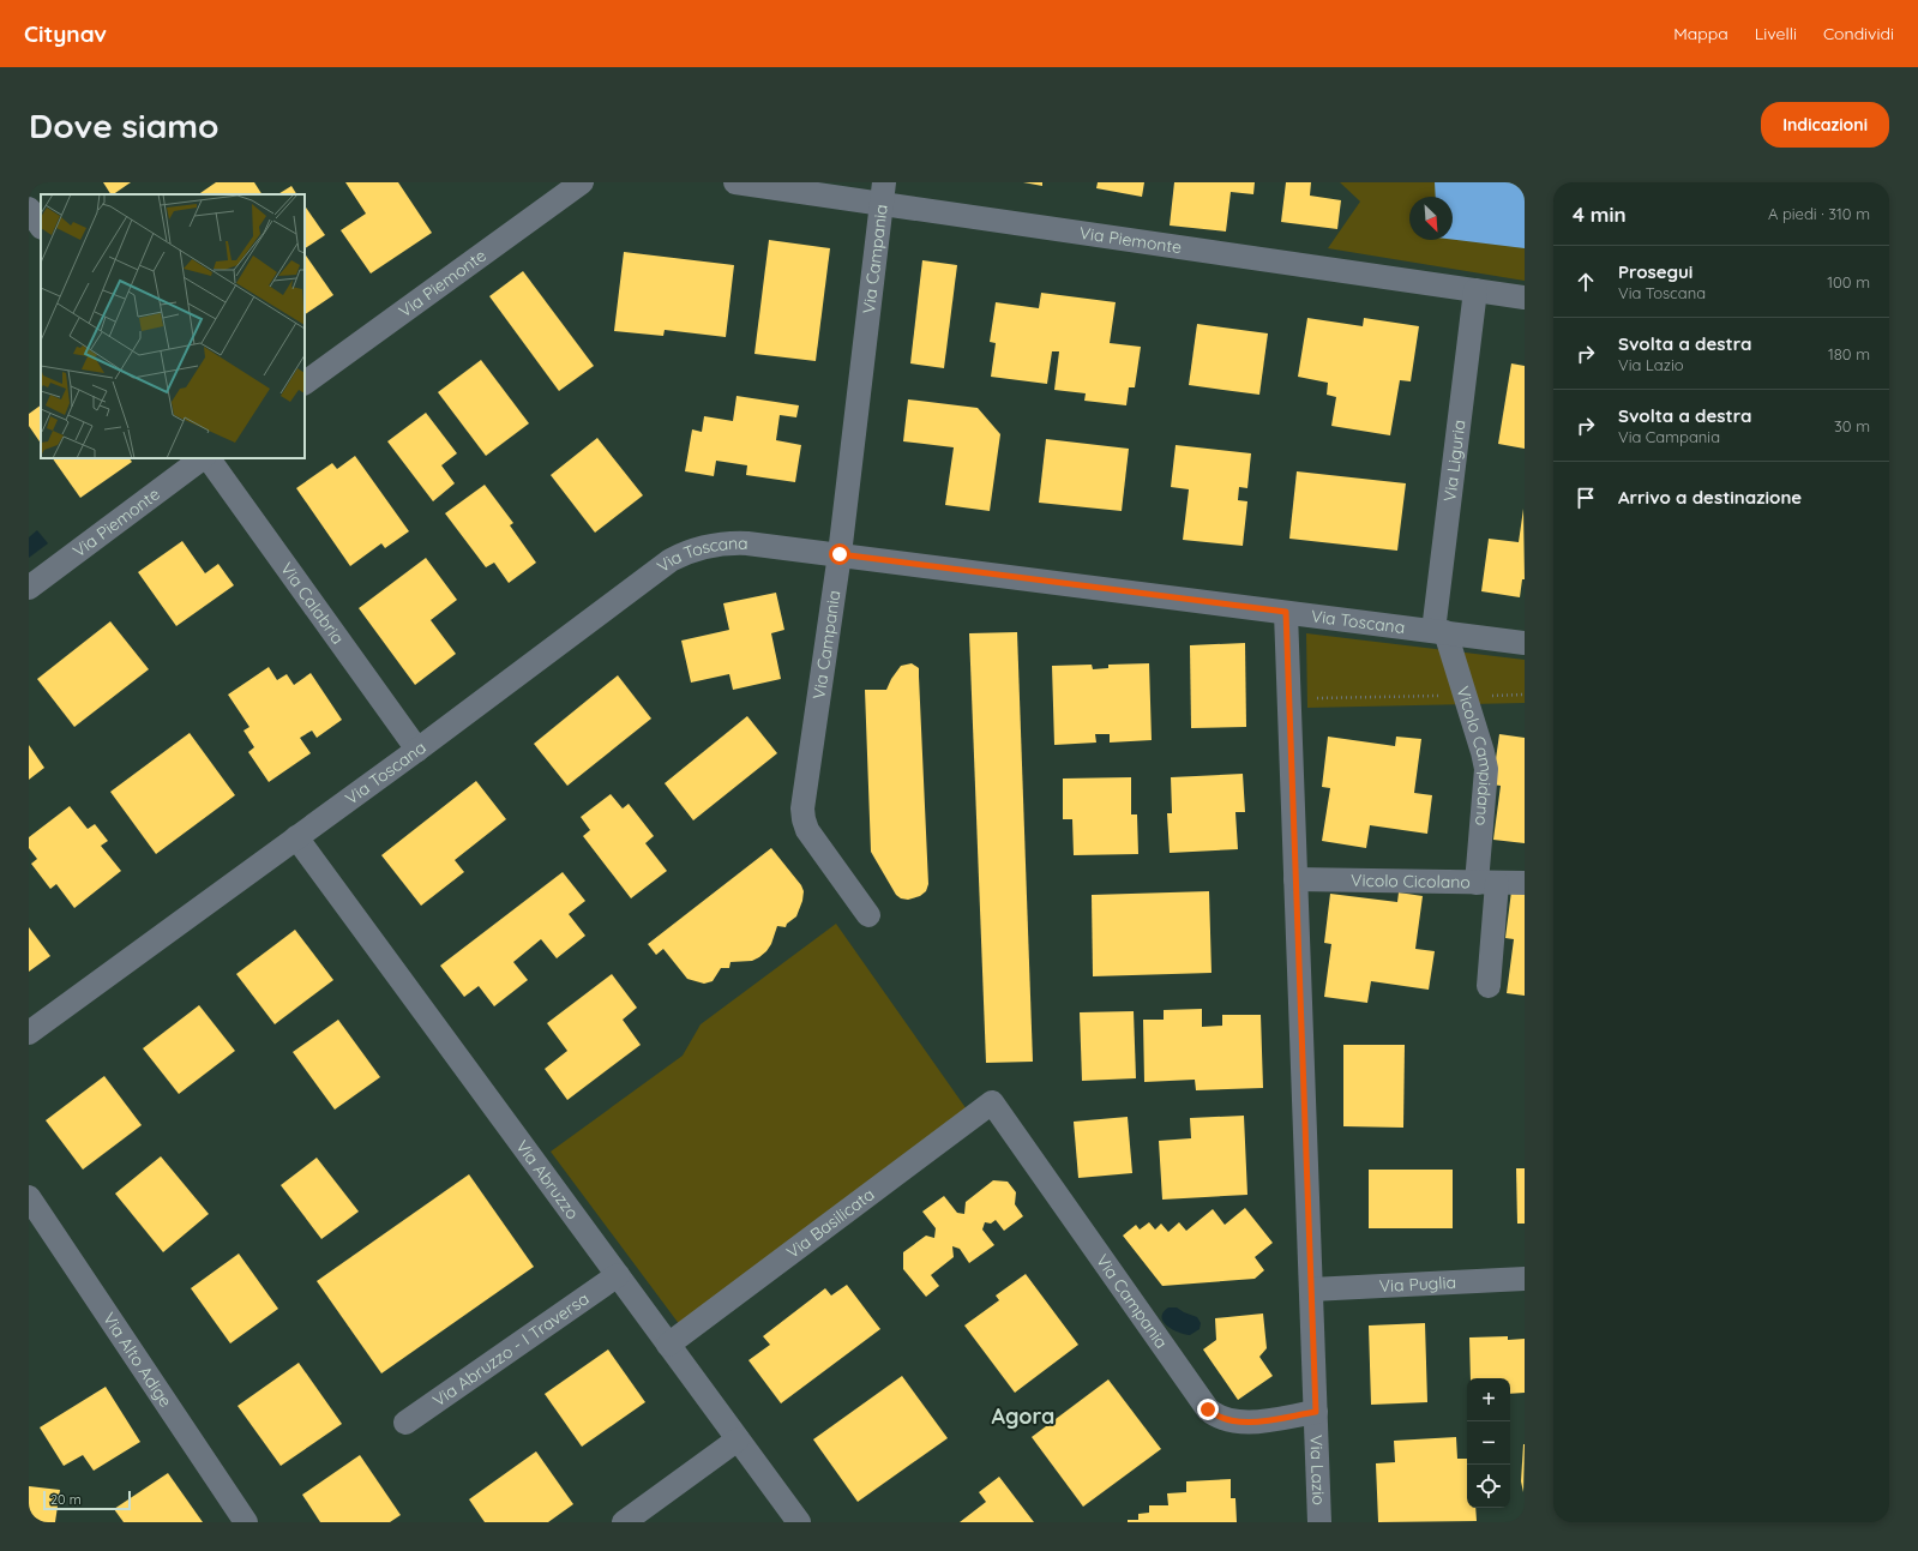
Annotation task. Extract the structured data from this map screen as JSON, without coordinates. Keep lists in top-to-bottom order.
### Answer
{
  "streets": {
    "street": [
      "Via Piemonte",
      "Via Campania",
      "Via Liguria",
      "Via Toscana",
      "Via Calabria",
      "Vicolo Campidano",
      "Vicolo Cicolano",
      "Via Abruzzo",
      "Via Basilicata",
      "Via Puglia",
      "Via Abruzzo - I Traversa",
      "Via Alto Adige",
      "Via Lazio"
    ]
  },
  "crossings": [
    ["Via Piemonte", "Via Campania"],
    ["Via Piemonte", "Via Liguria"],
    ["Via Campania", "Via Toscana"],
    ["Via Campania", "Via Basilicata"],
    ["Via Campania", "Via Lazio"],
    ["Via Liguria", "Via Toscana"],
    ["Via Liguria", "Vicolo Campidano"],
    ["Via Toscana", "Via Calabria"],
    ["Via Toscana", "Vicolo Campidano"],
    ["Via Toscana", "Via Abruzzo"],
    ["Via Toscana", "Via Lazio"],
    ["Vicolo Campidano", "Vicolo Cicolano"],
    ["Vicolo Cicolano", "Via Lazio"],
    ["Via Abruzzo", "Via Basilicata"],
    ["Via Abruzzo", "Via Abruzzo - I Traversa"],
    ["Via Puglia", "Via Lazio"]
  ],
  "districts": ["Agora"],
  "scale_bar": "20 m",
  "north": "bottom right",
  "page": {
    "header": "Citynav",
    "nav": ["Mappa", "Livelli", "Condividi"],
    "buttons": "Indicazioni",
    "title": "Dove siamo",
    "heading": ["4 min", "A piedi · 310 m"],
    "list": [
      ["Prosegui", "Via Toscana", "100 m"],
      ["Svolta a destra", "Via Lazio", "180 m"],
      ["Svolta a destra", "Via Campania", "30 m"],
      "Arrivo a destinazione"
    ],
    "map_buttons": ["+", "−"],
    "scale": "20 m"
  }
}
